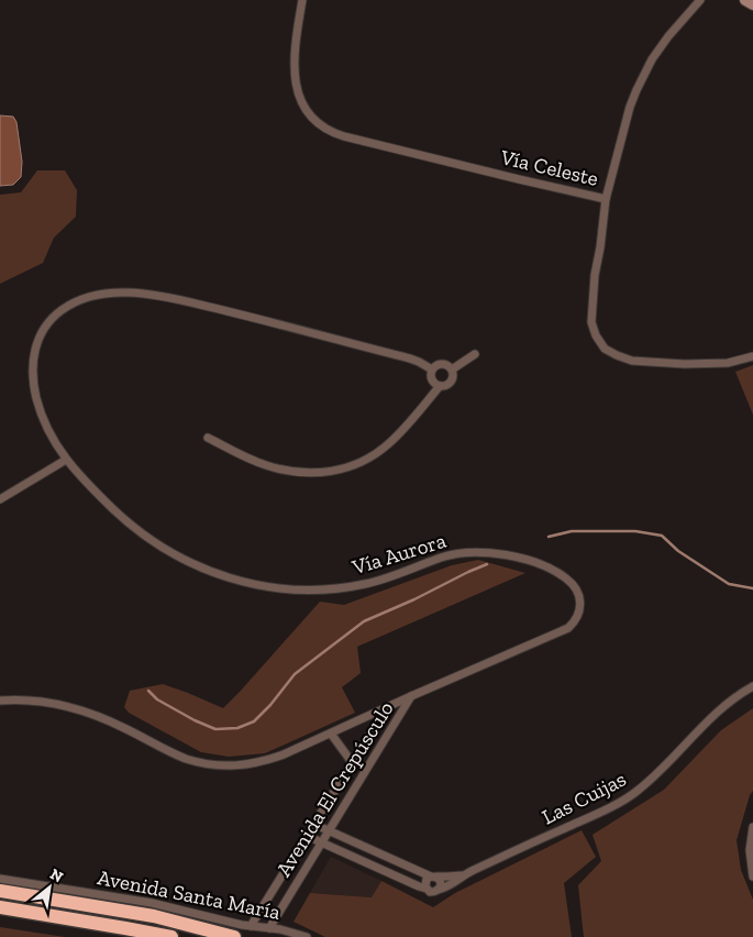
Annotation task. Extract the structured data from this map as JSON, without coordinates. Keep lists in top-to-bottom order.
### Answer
{
  "streets": {
    "street": [
      "Vía Celeste",
      "Vía Aurora",
      "Avenida El Crepúsculo",
      "Las Cuijas",
      "Avenida Santa María"
    ]
  },
  "crossings": [
    ["Vía Aurora", "Avenida El Crepúsculo"],
    ["Avenida El Crepúsculo", "Avenida Santa María"]
  ],
  "north": "top right"
}
